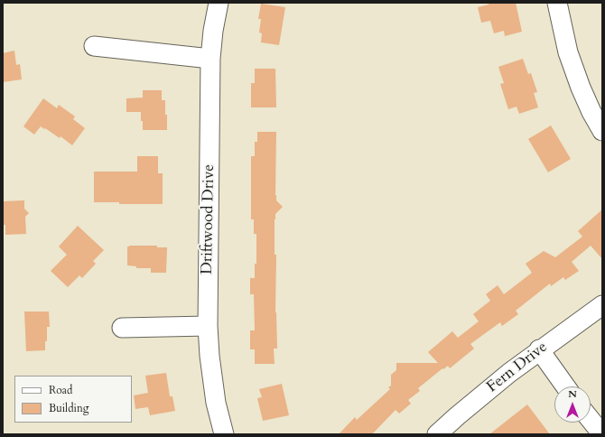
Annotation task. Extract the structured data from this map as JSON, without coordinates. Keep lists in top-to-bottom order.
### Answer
{
  "streets": {
    "street": ["Driftwood Drive", "Fern Drive"]
  },
  "legend": ["Road", "Building"],
  "north": "top"
}
